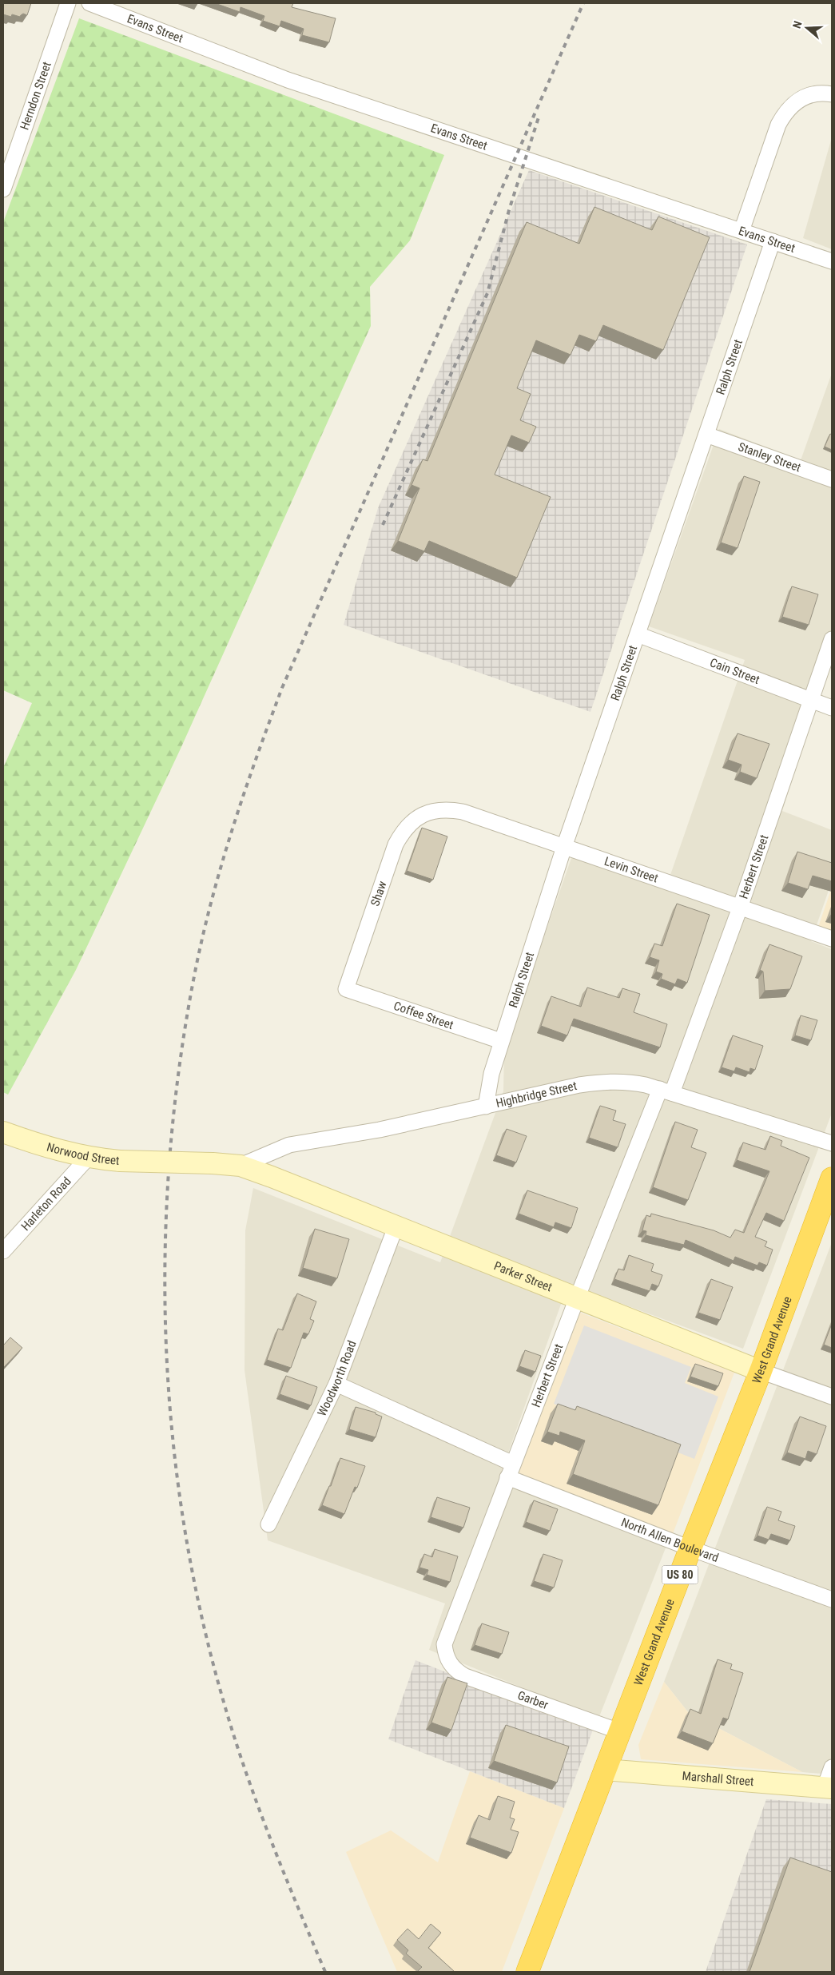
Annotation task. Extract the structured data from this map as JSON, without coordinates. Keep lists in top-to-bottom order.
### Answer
{
  "streets": {
    "highway": ["West Grand Avenue", "US 80"],
    "street": [
      "Evans Street",
      "Herndon Street",
      "Ralph Street",
      "Stanley Street",
      "Cain Street",
      "Herbert Street",
      "Levin Street",
      "Shaw",
      "Coffee Street",
      "Highbridge Street",
      "Norwood Street",
      "Harleton Road",
      "Parker Street",
      "Woodworth Road",
      "North Allen Boulevard",
      "Garber",
      "Marshall Street"
    ]
  },
  "crossings": [
    ["Evans Street", "Ralph Street"],
    ["Ralph Street", "Stanley Street"],
    ["Ralph Street", "Cain Street"],
    ["Ralph Street", "Levin Street"],
    ["Ralph Street", "Coffee Street"],
    ["Ralph Street", "Highbridge Street"],
    ["Cain Street", "Herbert Street"],
    ["Herbert Street", "Levin Street"],
    ["Herbert Street", "Highbridge Street"],
    ["Herbert Street", "Parker Street"],
    ["Herbert Street", "North Allen Boulevard"],
    ["Herbert Street", "Garber"],
    ["Levin Street", "Shaw"],
    ["Shaw", "Coffee Street"],
    ["Highbridge Street", "Parker Street"],
    ["Norwood Street", "Harleton Road"],
    ["Norwood Street", "Parker Street"],
    ["Parker Street", "West Grand Avenue"],
    ["Parker Street", "Woodworth Road"],
    ["West Grand Avenue", "North Allen Boulevard"],
    ["West Grand Avenue", "Garber"],
    ["West Grand Avenue", "Marshall Street"],
    ["Woodworth Road", "North Allen Boulevard"]
  ],
  "north": "left"
}
